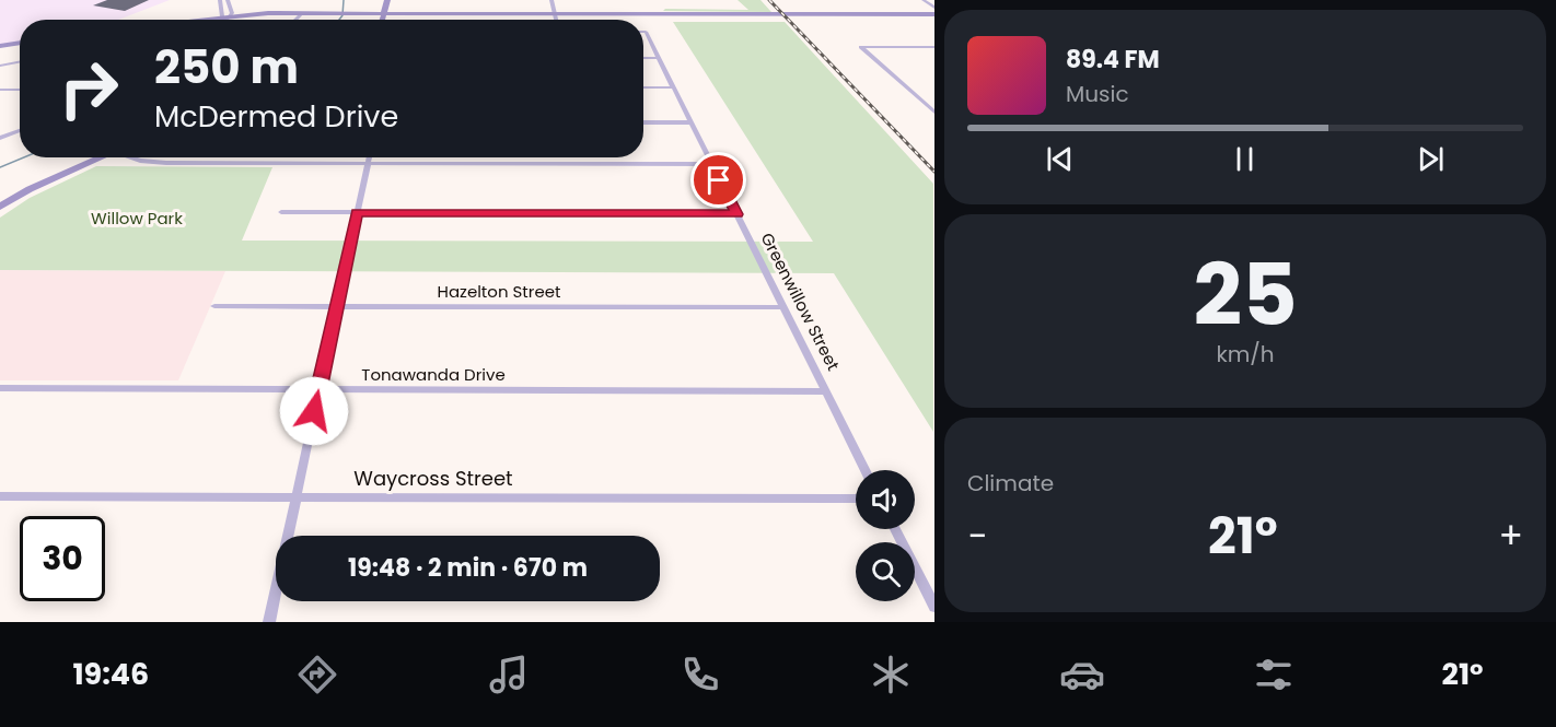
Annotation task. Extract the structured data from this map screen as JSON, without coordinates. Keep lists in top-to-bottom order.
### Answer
{
  "streets": {
    "street": [
      "Hazelton Street",
      "Greenwillow Street",
      "Tonawanda Drive",
      "Waycross Street"
    ]
  },
  "crossings": [
    ["Hazelton Street", "Greenwillow Street"],
    ["Greenwillow Street", "Tonawanda Drive"]
  ],
  "parks": ["Willow Park"],
  "page": {
    "turn": ["250 m", "McDermed Drive"],
    "song": ["89.4 FM", "Music"],
    "tile": [
      ["25", "km/h"],
      "Climate"
    ],
    "heat": ["−", "21°", "+"],
    "limit": "30",
    "trip": "19:48 · 2 min · 670 m",
    "tabs": ["19:46", "21°"]
  }
}
